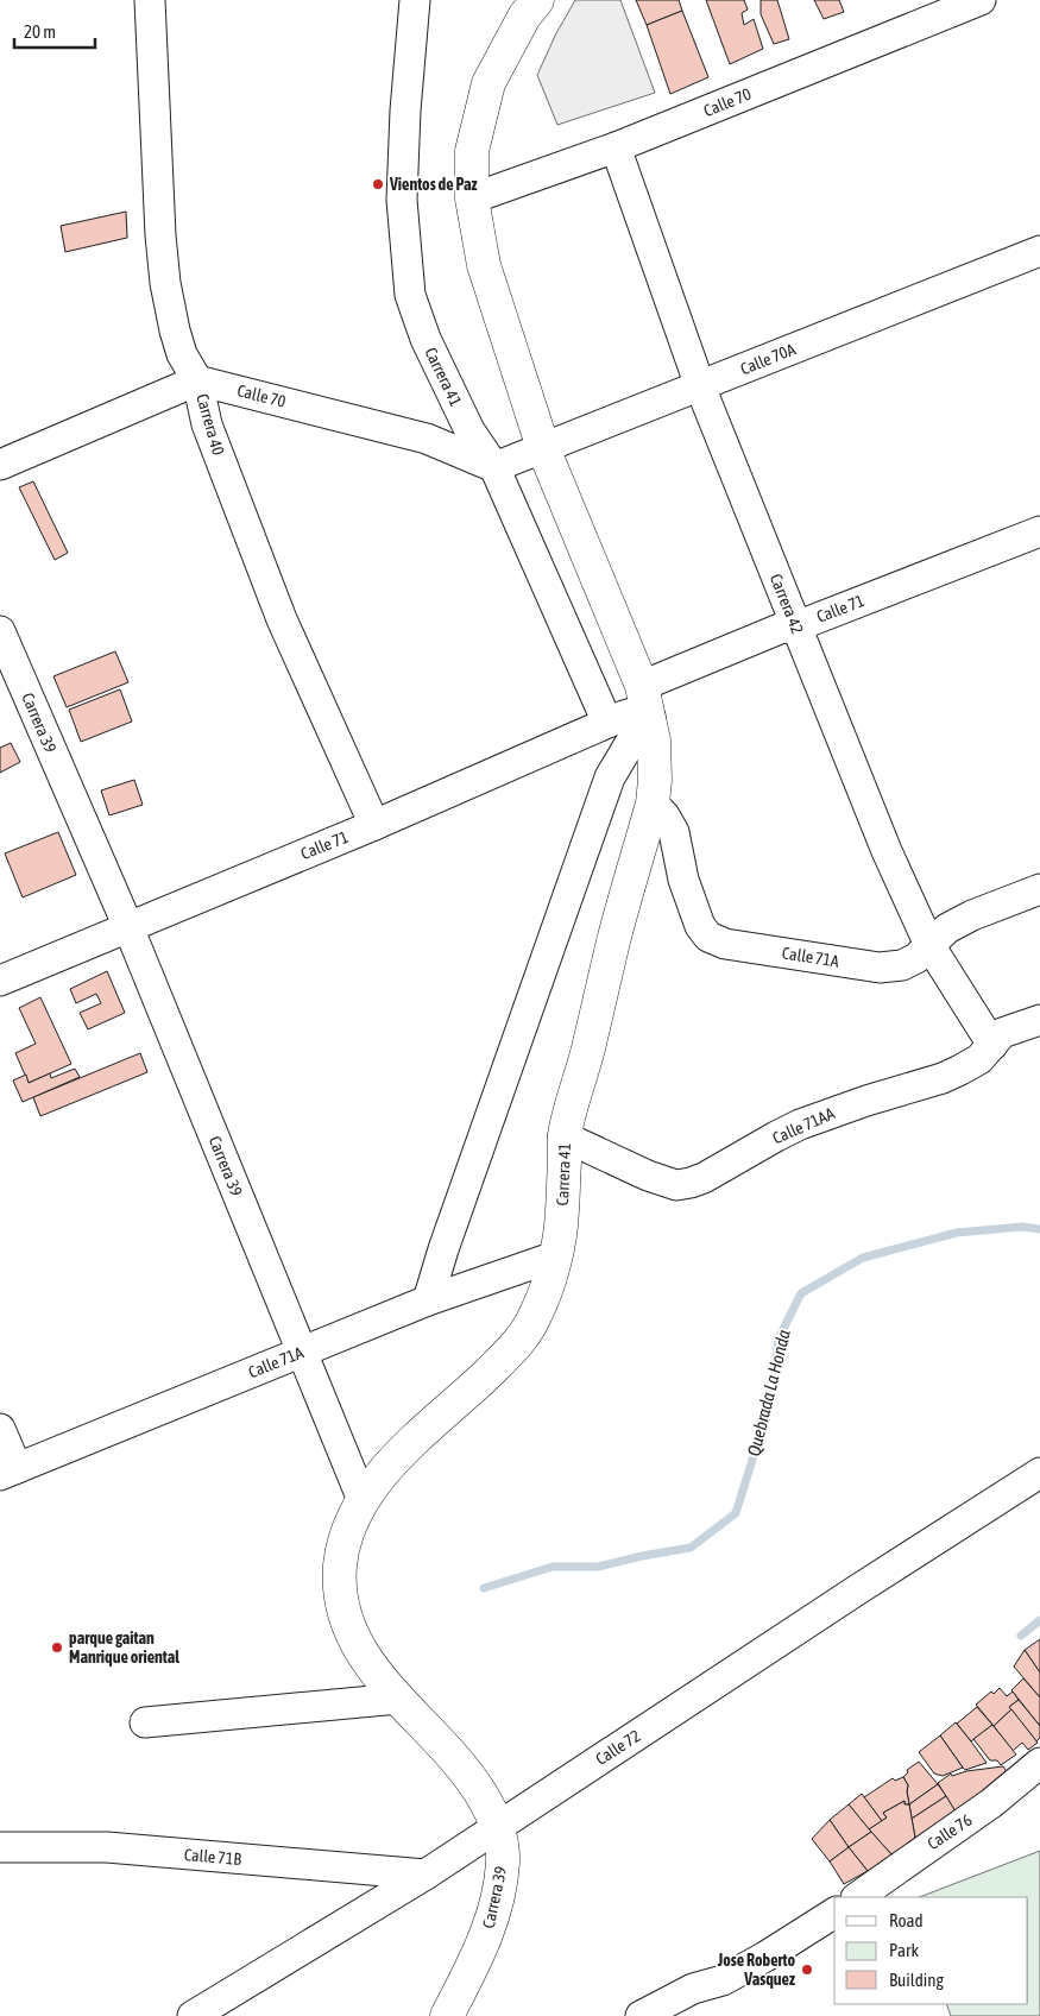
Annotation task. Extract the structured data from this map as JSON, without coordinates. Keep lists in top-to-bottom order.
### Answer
{
  "streets": {
    "main road": ["Carrera 41", "Carrera 39"],
    "street": [
      "Calle 70",
      "Calle 70A",
      "Carrera 40",
      "Carrera 42",
      "Calle 71",
      "Calle 71A",
      "Calle 71AA",
      "Calle 72",
      "Calle 76",
      "Calle 71B"
    ]
  },
  "crossings": [
    ["Calle 70", "Calle 70A"],
    ["Calle 70", "Carrera 41"],
    ["Calle 70", "Carrera 40"],
    ["Calle 70", "Carrera 42"],
    ["Calle 70A", "Carrera 41"],
    ["Calle 70A", "Carrera 42"],
    ["Carrera 41", "Calle 71"],
    ["Carrera 41", "Carrera 39"],
    ["Carrera 41", "Calle 71A"],
    ["Carrera 41", "Calle 71AA"],
    ["Carrera 40", "Calle 71"],
    ["Carrera 42", "Calle 71"],
    ["Carrera 42", "Calle 71A"],
    ["Carrera 42", "Calle 71AA"],
    ["Calle 71", "Carrera 39"],
    ["Carrera 39", "Calle 71A"],
    ["Carrera 39", "Calle 72"],
    ["Calle 72", "Calle 71B"]
  ],
  "water": ["Quebrada La Honda"],
  "places": ["Vientos de Paz", "parque gaitan Manrique oriental", "Jose Roberto Vasquez"],
  "legend": ["Road", "Park", "Building"],
  "scale_bar": "20 m"
}
